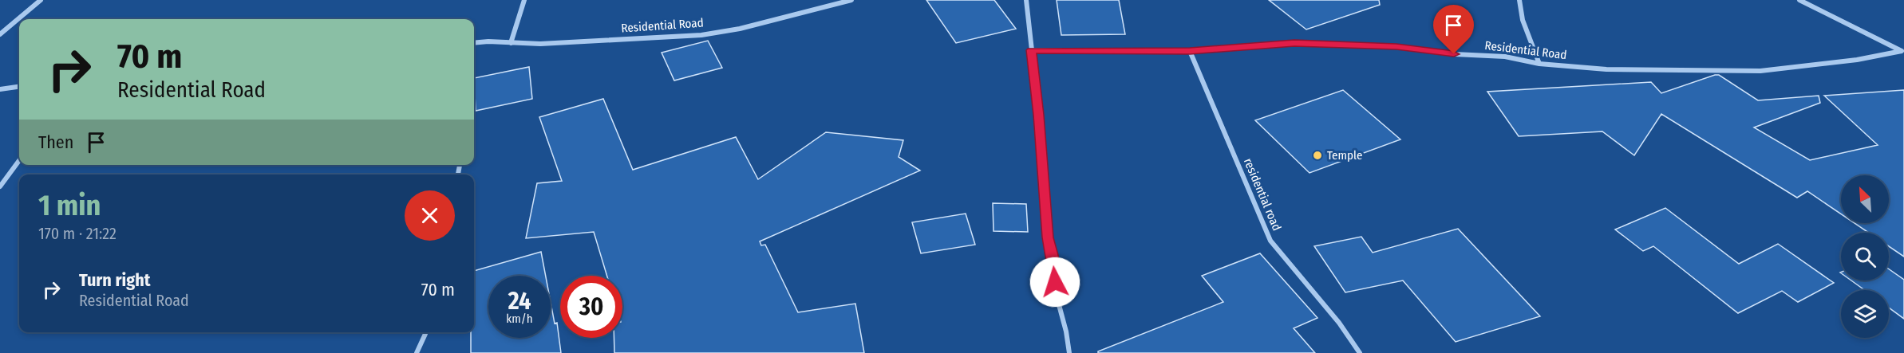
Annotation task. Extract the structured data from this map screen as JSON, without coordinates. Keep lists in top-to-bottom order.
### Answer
{
  "streets": {
    "street": ["Residential Road", "residential road"]
  },
  "crossings": [
    ["Residential Road", "residential road"]
  ],
  "places": ["Temple"],
  "north": "top left",
  "page": {
    "turn": ["70 m", "Residential Road"],
    "then": "Then",
    "heading": ["1 min", "170 m · 21:22"],
    "list": [
      {
        "name": "Turn right",
        "note": "Residential Road",
        "value": "70 m"
      }
    ],
    "speed": "24 km/h",
    "limit": "30"
  }
}
